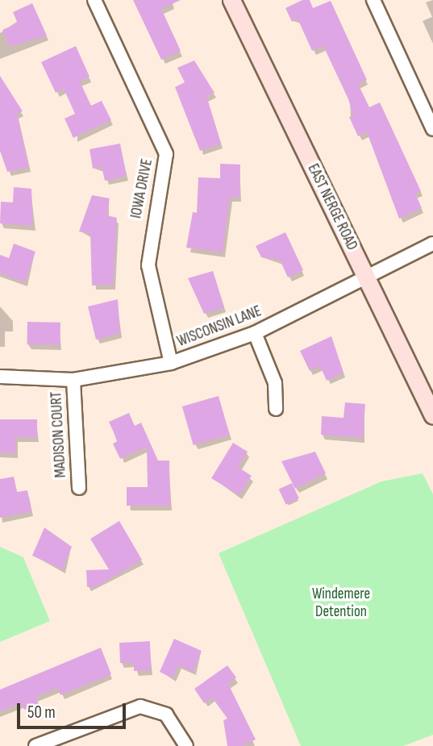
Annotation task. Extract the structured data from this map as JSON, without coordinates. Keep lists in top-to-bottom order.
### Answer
{
  "streets": {
    "main road": ["EAST NERGE ROAD"],
    "street": ["IOWA DRIVE", "WISCONSIN LANE", "MADISON COURT"]
  },
  "crossings": [
    ["IOWA DRIVE", "WISCONSIN LANE"],
    ["EAST NERGE ROAD", "WISCONSIN LANE"],
    ["WISCONSIN LANE", "MADISON COURT"]
  ],
  "parks": ["Windemere Detention"],
  "scale_bar": "50 m"
}
